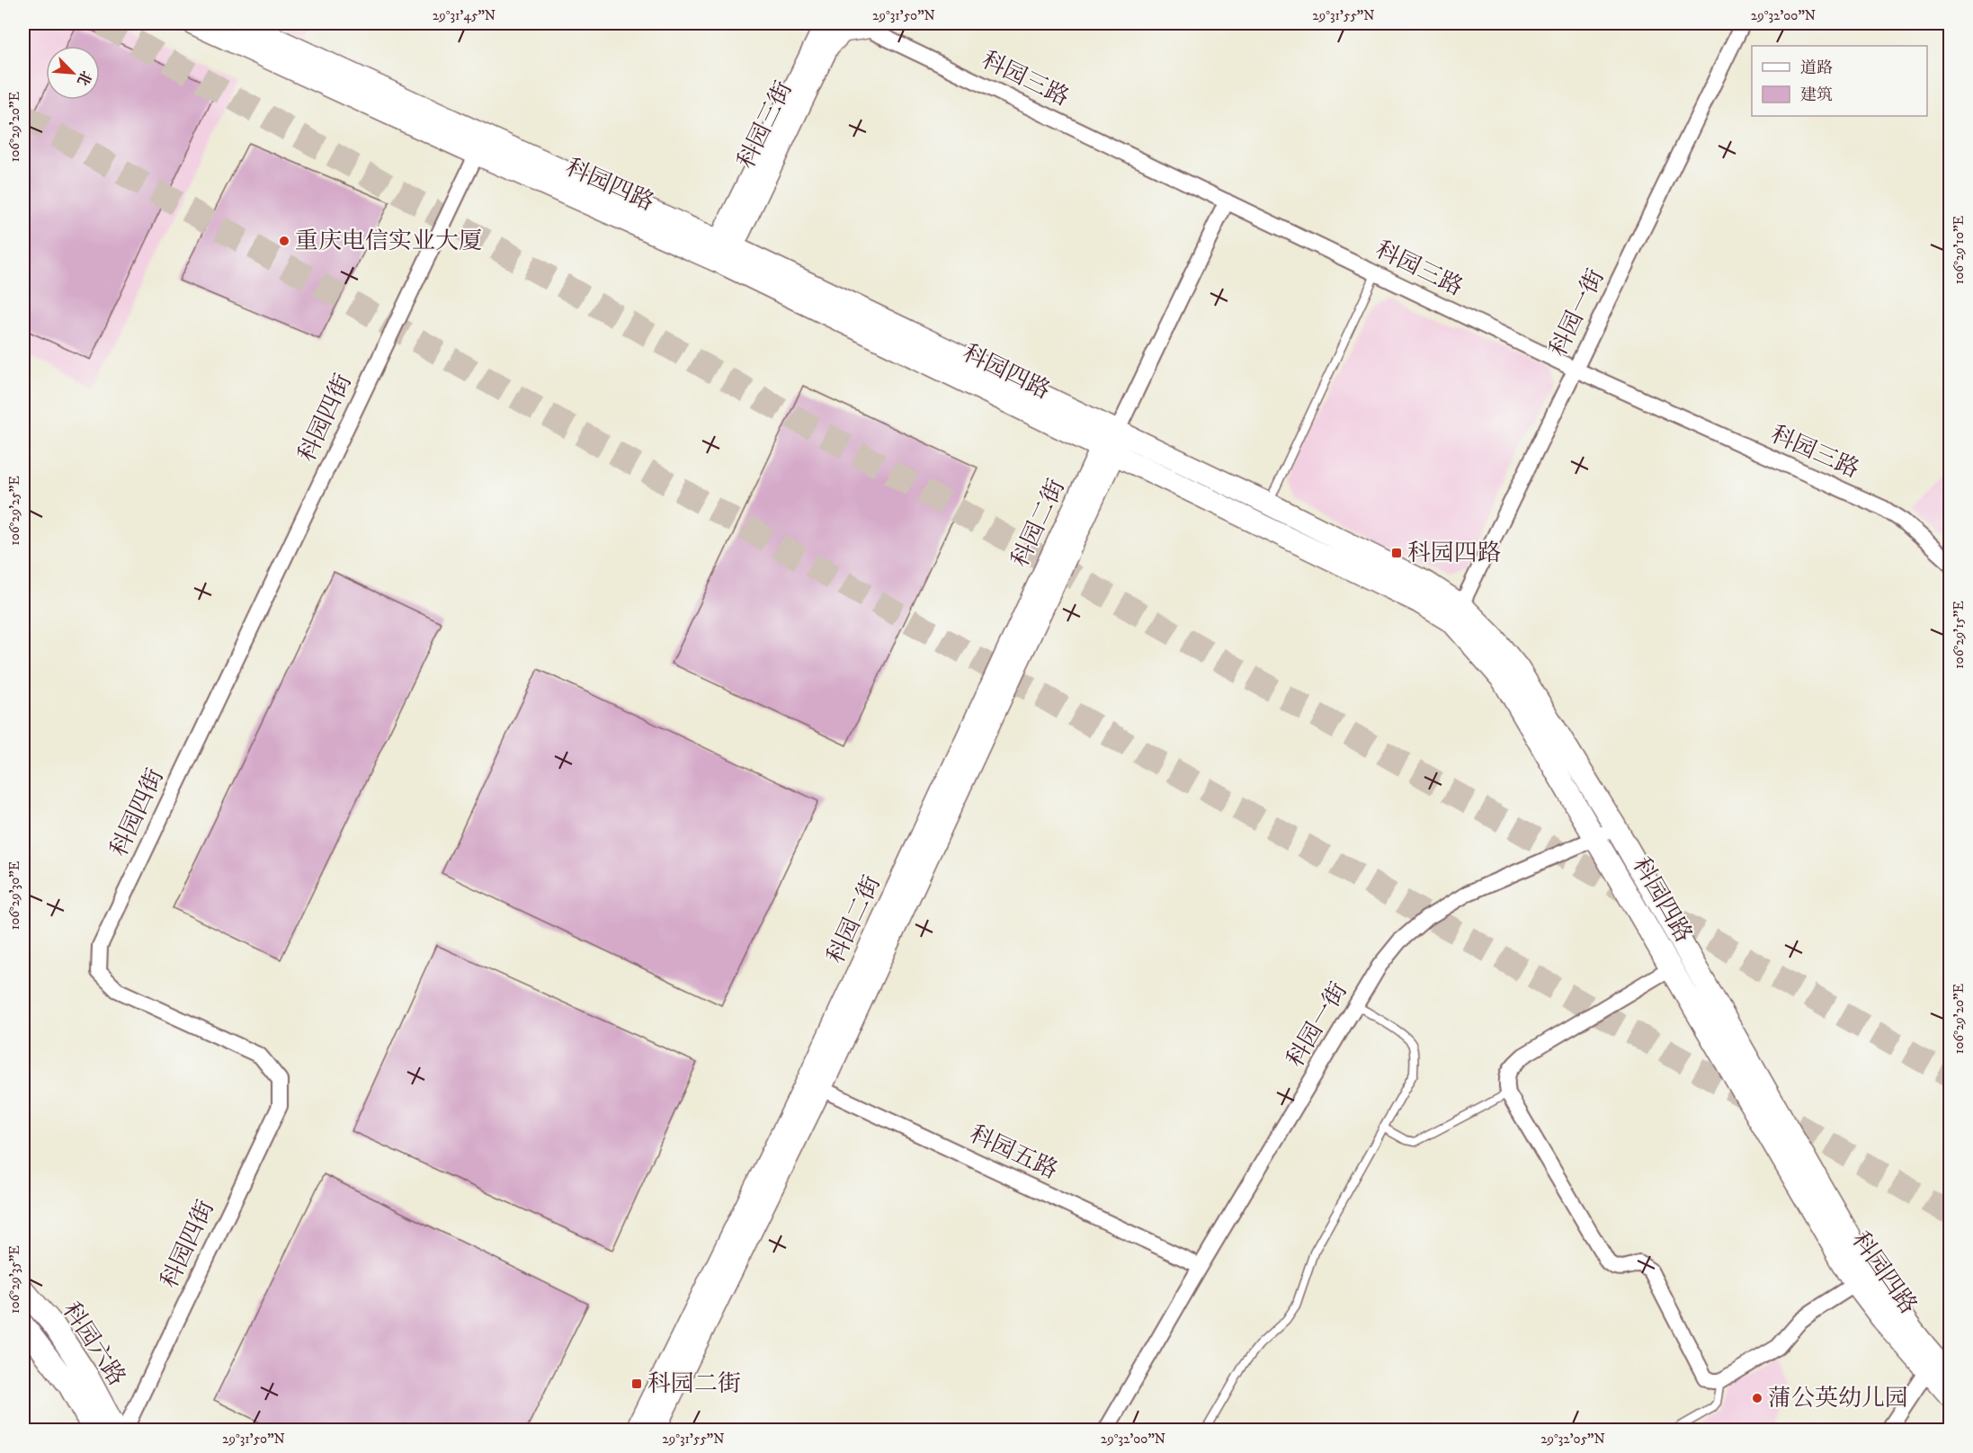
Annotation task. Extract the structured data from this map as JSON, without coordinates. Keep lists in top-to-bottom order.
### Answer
{
  "streets": {
    "main road": ["科园四路", "科园六路"],
    "street": [
      "科园三路",
      "科园三街",
      "科园一街",
      "科园四街",
      "科园二街",
      "科园五路"
    ]
  },
  "crossings": [
    ["科园三路", "科园三街"],
    ["科园三路", "科园一街"],
    ["科园三路", "科园二街"],
    ["科园三街", "科园四路"],
    ["科园四路", "科园一街"],
    ["科园四路", "科园四街"],
    ["科园四路", "科园二街"],
    ["科园一街", "科园五路"],
    ["科园二街", "科园五路"]
  ],
  "places": {
    "other": ["重庆电信实业大厦", "蒲公英幼儿园"],
    "transit": ["科园四路", "科园二街"]
  },
  "legend": ["道路", "建筑"],
  "north": "bottom right",
  "coordinates": [
    "29°31'45\"N",
    "29°31'50\"N",
    "29°31'55\"N",
    "29°32'00\"N",
    "106°29'20\"E",
    "106°29'10\"E",
    "106°29'25\"E",
    "106°29'15\"E",
    "106°29'30\"E",
    "106°29'35\"E",
    "29°32'05\"N"
  ]
}
